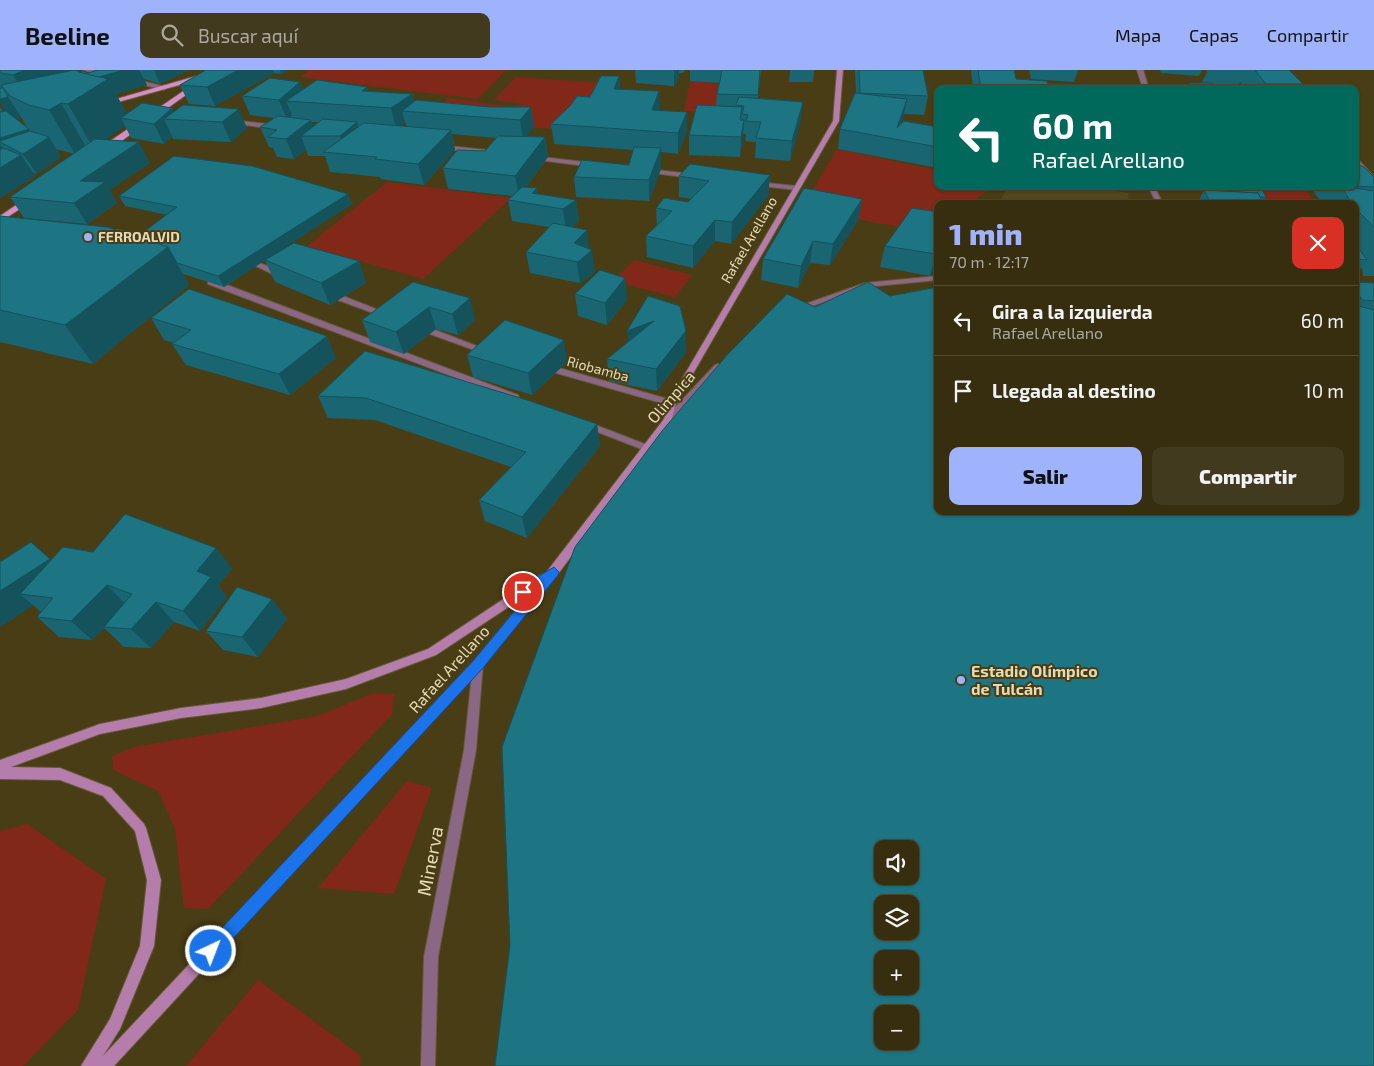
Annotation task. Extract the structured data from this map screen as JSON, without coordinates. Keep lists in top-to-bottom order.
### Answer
{
  "streets": {
    "main road": ["Rafael Arellano", "Olimpica"],
    "street": ["Riobamba", "Minerva"]
  },
  "crossings": [
    ["Rafael Arellano", "Riobamba"],
    ["Rafael Arellano", "Olimpica"],
    ["Rafael Arellano", "Minerva"]
  ],
  "places": ["FERROALVID", "Estadio Olímpico de Tulcán"],
  "page": {
    "header": "Beeline",
    "search": "Buscar aquí",
    "nav": ["Mapa", "Capas", "Compartir"],
    "turn": ["60 m", "Rafael Arellano"],
    "heading": ["1 min", "70 m · 12:17"],
    "list": [
      {
        "name": "Gira a la izquierda",
        "note": "Rafael Arellano",
        "value": "60 m"
      },
      {
        "name": "Llegada al destino",
        "value": "10 m"
      }
    ],
    "buttons": ["Salir", "Compartir"],
    "map_buttons": ["+", "−"]
  }
}
